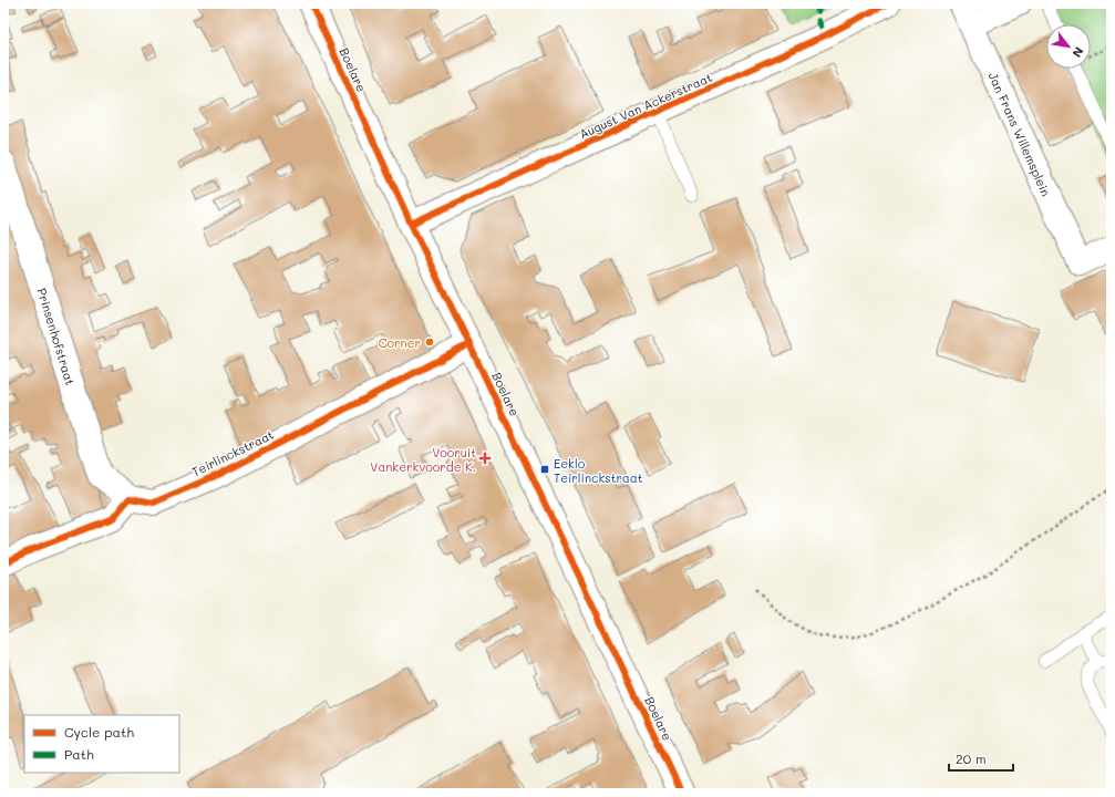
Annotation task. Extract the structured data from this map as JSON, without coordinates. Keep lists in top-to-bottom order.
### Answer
{
  "streets": {
    "street": [
      "Boelare",
      "August Van Ackerstraat",
      "Jan Frans Willemsplein",
      "Prinsenhofstraat",
      "Teirlinckstraat"
    ]
  },
  "crossings": [
    ["Boelare", "August Van Ackerstraat"],
    ["Boelare", "Teirlinckstraat"],
    ["Prinsenhofstraat", "Teirlinckstraat"]
  ],
  "places": {
    "other": ["Corner"],
    "health": ["Vooruit Vankerkvoorde K."],
    "transit": ["Eeklo Teirlinckstraat"]
  },
  "legend": ["Cycle path", "Path"],
  "scale_bar": "20 m",
  "north": "bottom right"
}
